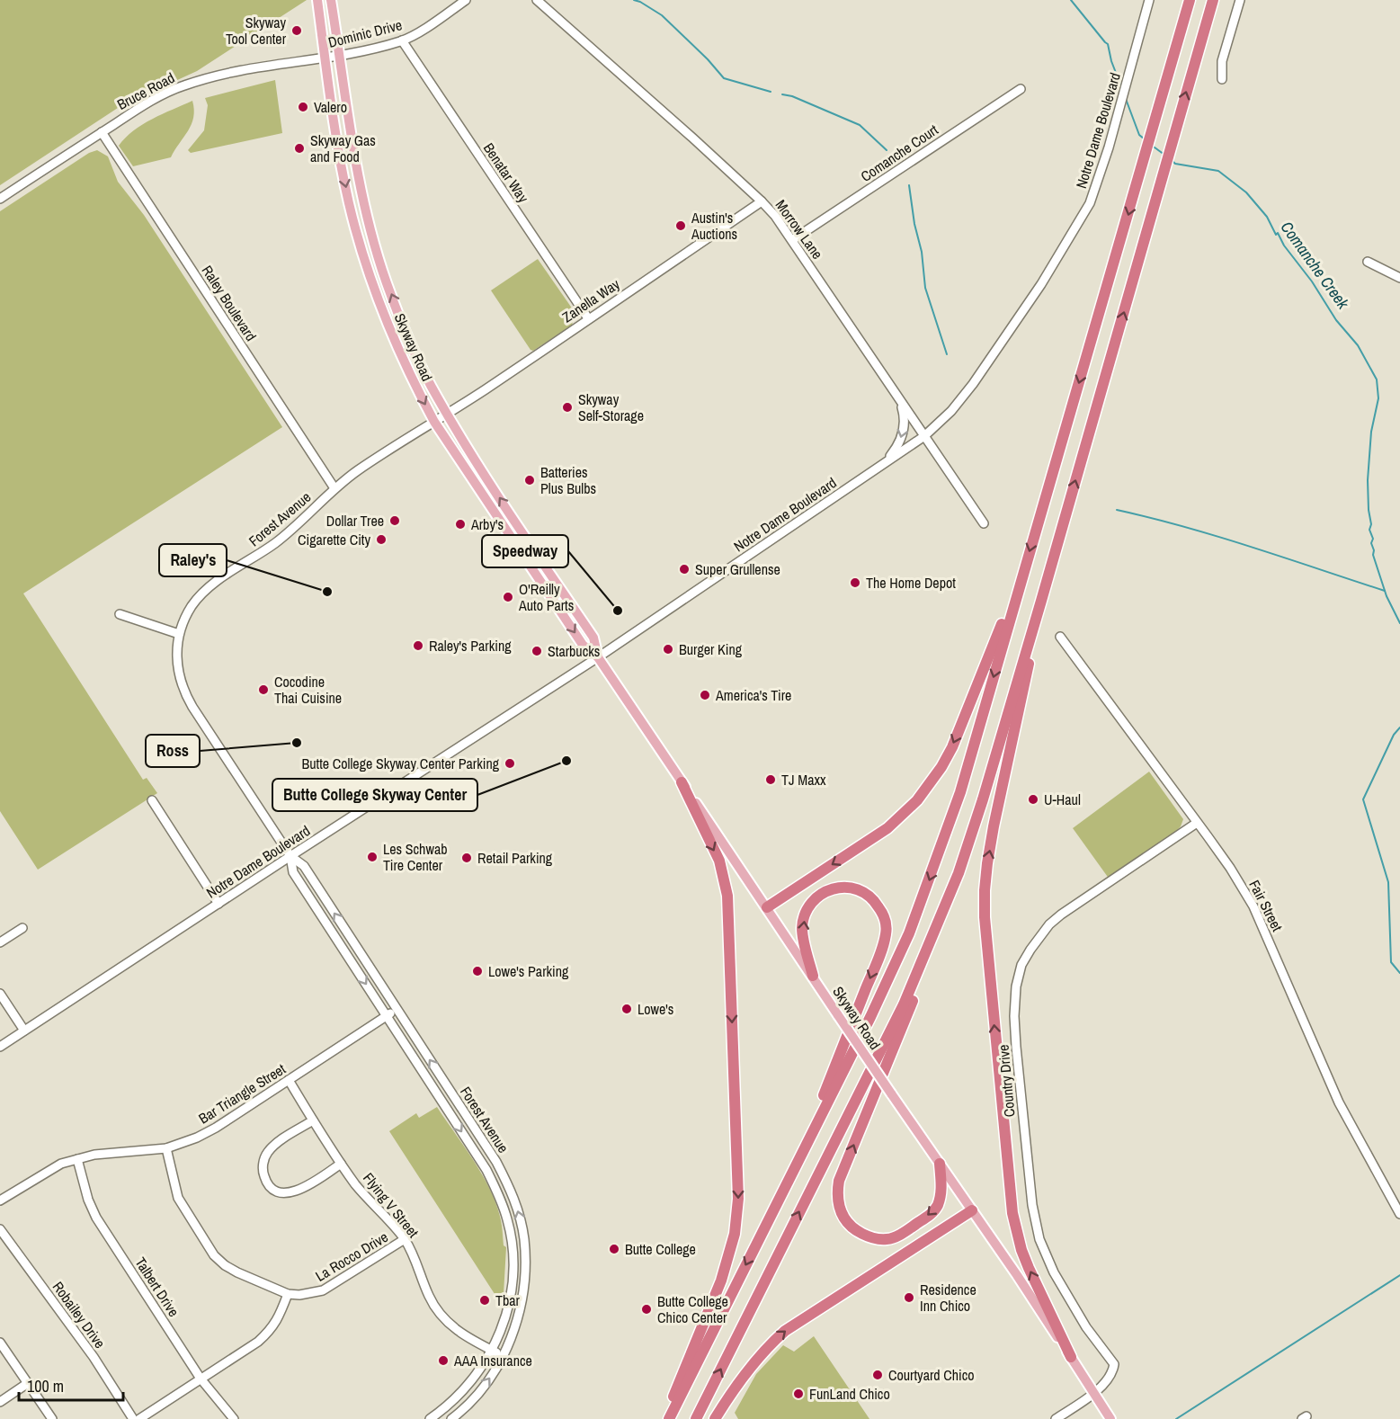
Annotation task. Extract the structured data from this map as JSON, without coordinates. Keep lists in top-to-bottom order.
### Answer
{
  "streets": {
    "main road": ["Skyway Road"],
    "street": [
      "Dominic Drive",
      "Bruce Road",
      "Notre Dame Boulevard",
      "Comanche Court",
      "Benatar Way",
      "Morrow Lane",
      "Zanella Way",
      "Raley Boulevard",
      "Forest Avenue",
      "Fair Street",
      "Country Drive",
      "Bar Triangle Street",
      "Flying V Street",
      "La Rocco Drive",
      "Talbert Drive",
      "Robailey Drive"
    ]
  },
  "crossings": [
    ["Dominic Drive", "Bruce Road"],
    ["Dominic Drive", "Benatar Way"],
    ["Dominic Drive", "Skyway Road"],
    ["Bruce Road", "Raley Boulevard"],
    ["Bruce Road", "Skyway Road"],
    ["Notre Dame Boulevard", "Morrow Lane"],
    ["Notre Dame Boulevard", "Skyway Road"],
    ["Notre Dame Boulevard", "Forest Avenue"],
    ["Comanche Court", "Morrow Lane"],
    ["Benatar Way", "Zanella Way"],
    ["Morrow Lane", "Zanella Way"],
    ["Zanella Way", "Skyway Road"],
    ["Zanella Way", "Forest Avenue"],
    ["Raley Boulevard", "Forest Avenue"],
    ["Skyway Road", "Forest Avenue"],
    ["Skyway Road", "Country Drive"],
    ["Forest Avenue", "Bar Triangle Street"],
    ["Forest Avenue", "Flying V Street"],
    ["Fair Street", "Country Drive"],
    ["Bar Triangle Street", "Flying V Street"],
    ["Bar Triangle Street", "La Rocco Drive"],
    ["Bar Triangle Street", "Talbert Drive"],
    ["Flying V Street", "La Rocco Drive"]
  ],
  "water": ["Comanche Creek"],
  "places": [
    "Skyway Tool Center",
    "Valero",
    "Skyway Gas and Food",
    "Austin's Auctions",
    "Skyway Self-Storage",
    "Batteries Plus Bulbs",
    "Dollar Tree",
    "Arby's",
    "Cigarette City",
    "Super Grullense",
    "The Home Depot",
    "Raley's",
    "O'Reilly Auto Parts",
    "Speedway",
    "Raley's Parking",
    "Burger King",
    "Starbucks",
    "Cocodine Thai Cuisine",
    "America's Tire",
    "Ross",
    "Butte College Skyway Center",
    "Butte College Skyway Center Parking",
    "TJ Maxx",
    "U-Haul",
    "Les Schwab Tire Center",
    "Retail Parking",
    "Lowe's Parking",
    "Lowe's",
    "Butte College",
    "Residence Inn Chico",
    "Tbar",
    "Butte College Chico Center",
    "AAA Insurance",
    "Courtyard Chico",
    "FunLand Chico"
  ],
  "scale_bar": "100 m"
}
